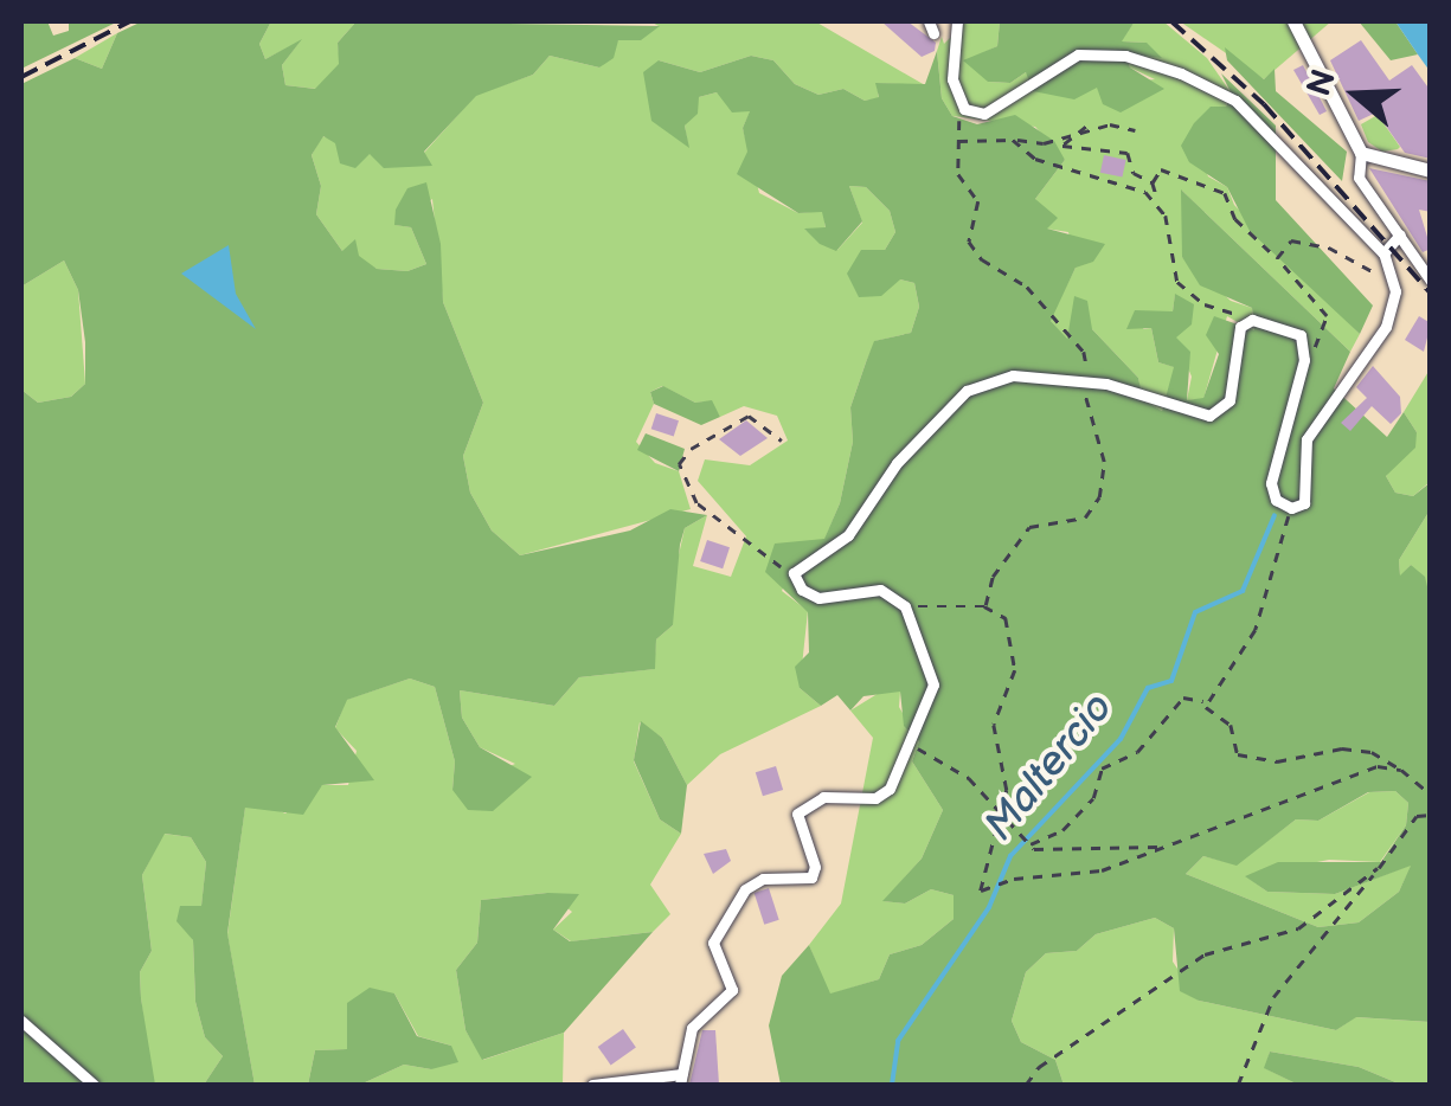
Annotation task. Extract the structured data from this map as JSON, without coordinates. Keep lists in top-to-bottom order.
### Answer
{
  "water": ["Maltercio"],
  "north": "left"
}
